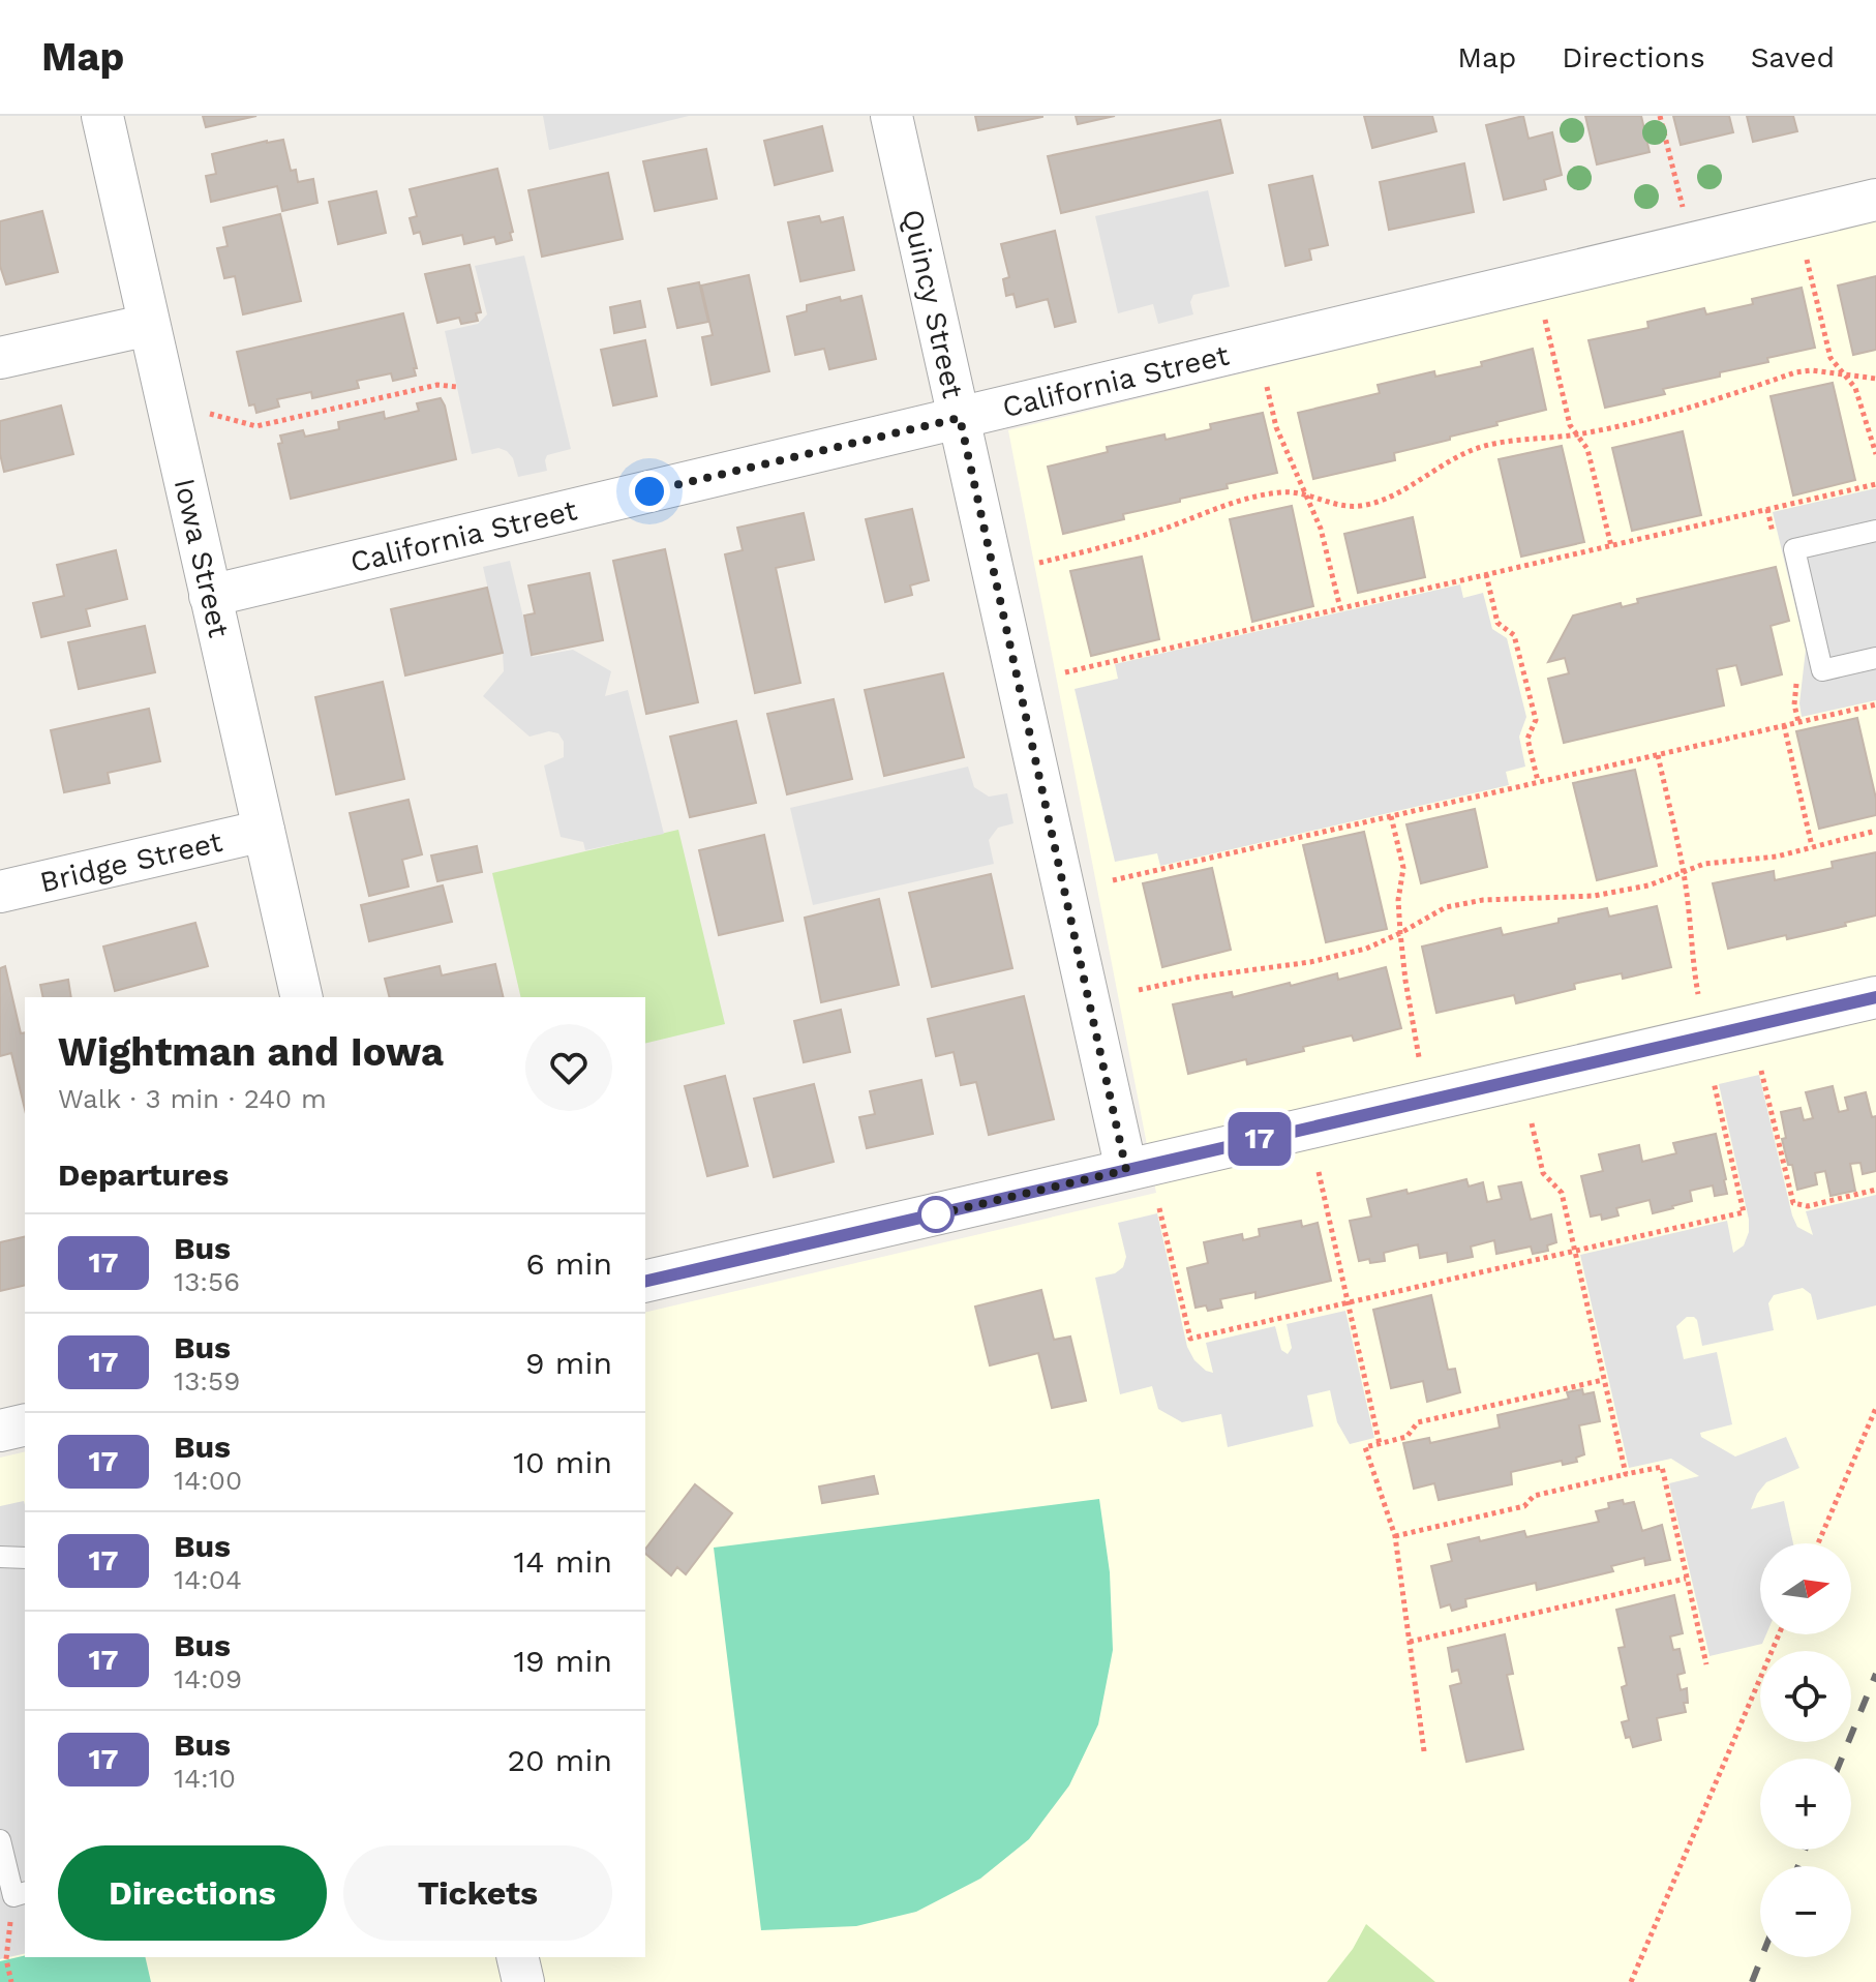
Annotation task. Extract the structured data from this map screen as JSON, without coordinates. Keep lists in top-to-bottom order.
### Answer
{
  "streets": {
    "street": [
      "Quincy Street",
      "California Street",
      "Iowa Street",
      "Bridge Street"
    ]
  },
  "crossings": [
    ["Quincy Street", "California Street"],
    ["California Street", "Iowa Street"],
    ["Iowa Street", "Bridge Street"]
  ],
  "lines": ["bus line 17"],
  "north": "right",
  "page": {
    "header": "Map",
    "nav": ["Map", "Directions", "Saved"],
    "on_map": "17",
    "heading": [
      ["Wightman and Iowa", "Walk · 3 min · 240 m"],
      "Departures"
    ],
    "list": [
      {
        "mark": "17",
        "name": "Bus",
        "note": "13:56",
        "value": "6 min"
      },
      {
        "mark": "17",
        "name": "Bus",
        "note": "13:59",
        "value": "9 min"
      },
      {
        "mark": "17",
        "name": "Bus",
        "note": "14:00",
        "value": "10 min"
      },
      {
        "mark": "17",
        "name": "Bus",
        "note": "14:04",
        "value": "14 min"
      },
      {
        "mark": "17",
        "name": "Bus",
        "note": "14:09",
        "value": "19 min"
      },
      {
        "mark": "17",
        "name": "Bus",
        "note": "14:10",
        "value": "20 min"
      }
    ],
    "map_buttons": ["+", "−"],
    "buttons": ["Directions", "Tickets"]
  }
}
